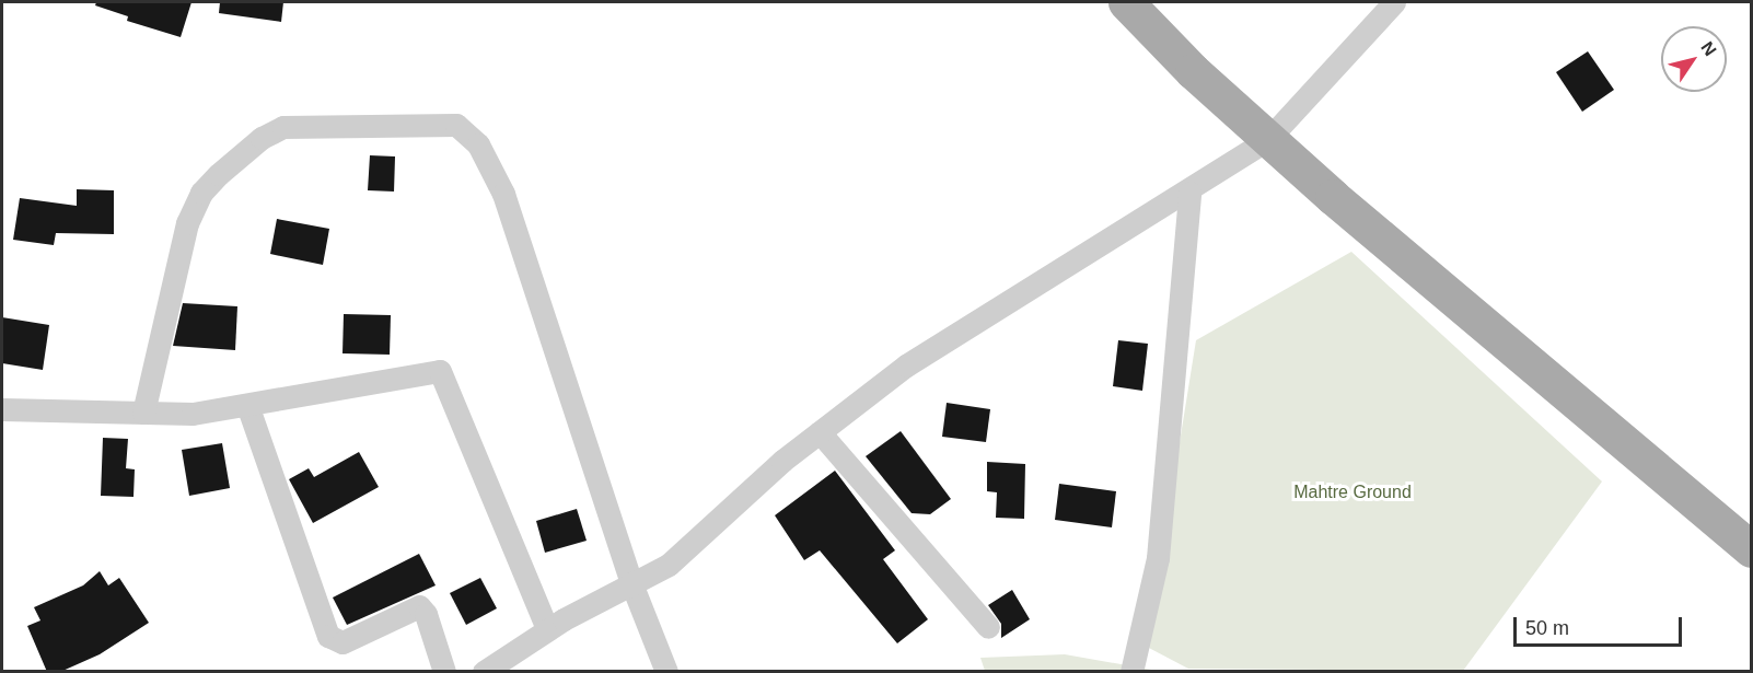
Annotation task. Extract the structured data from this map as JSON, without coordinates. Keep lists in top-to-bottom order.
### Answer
{
  "parks": ["Mahtre Ground"],
  "scale_bar": "50 m",
  "north": "top right"
}
